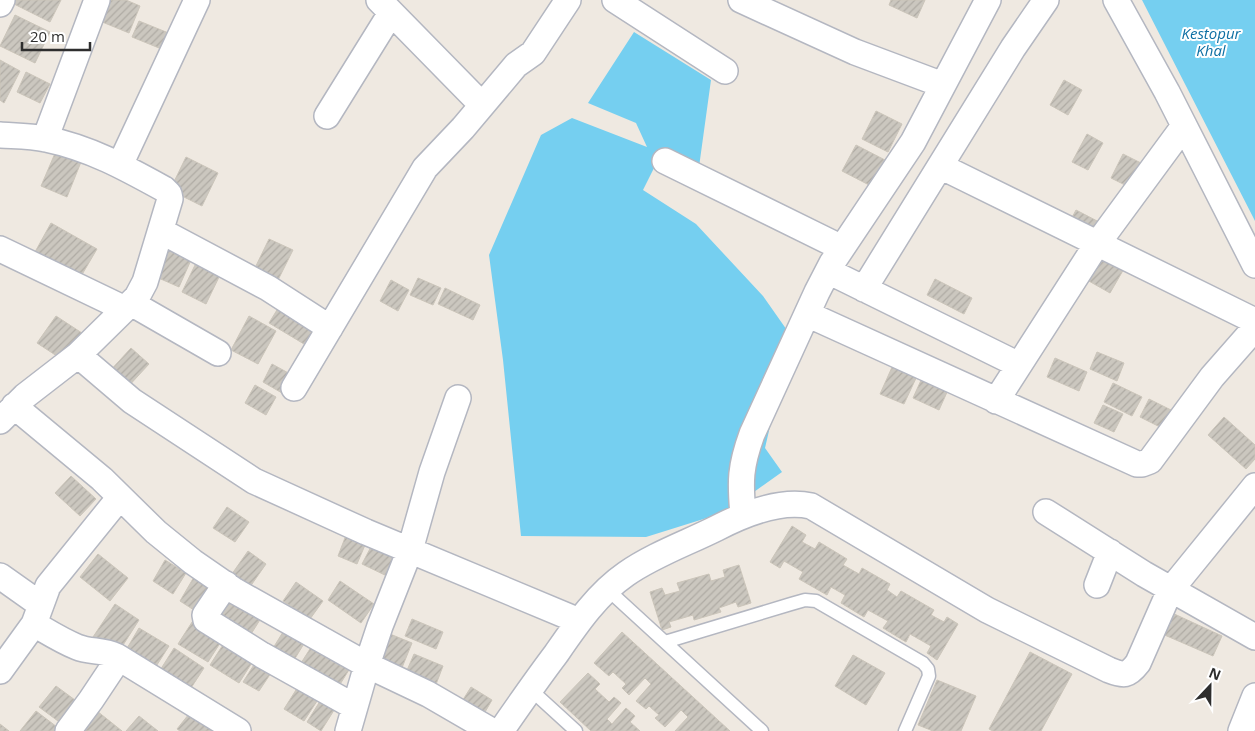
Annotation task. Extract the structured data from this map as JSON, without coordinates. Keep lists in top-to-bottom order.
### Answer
{
  "water": ["Kestopur Khal"],
  "scale_bar": "20 m",
  "north": "top"
}
